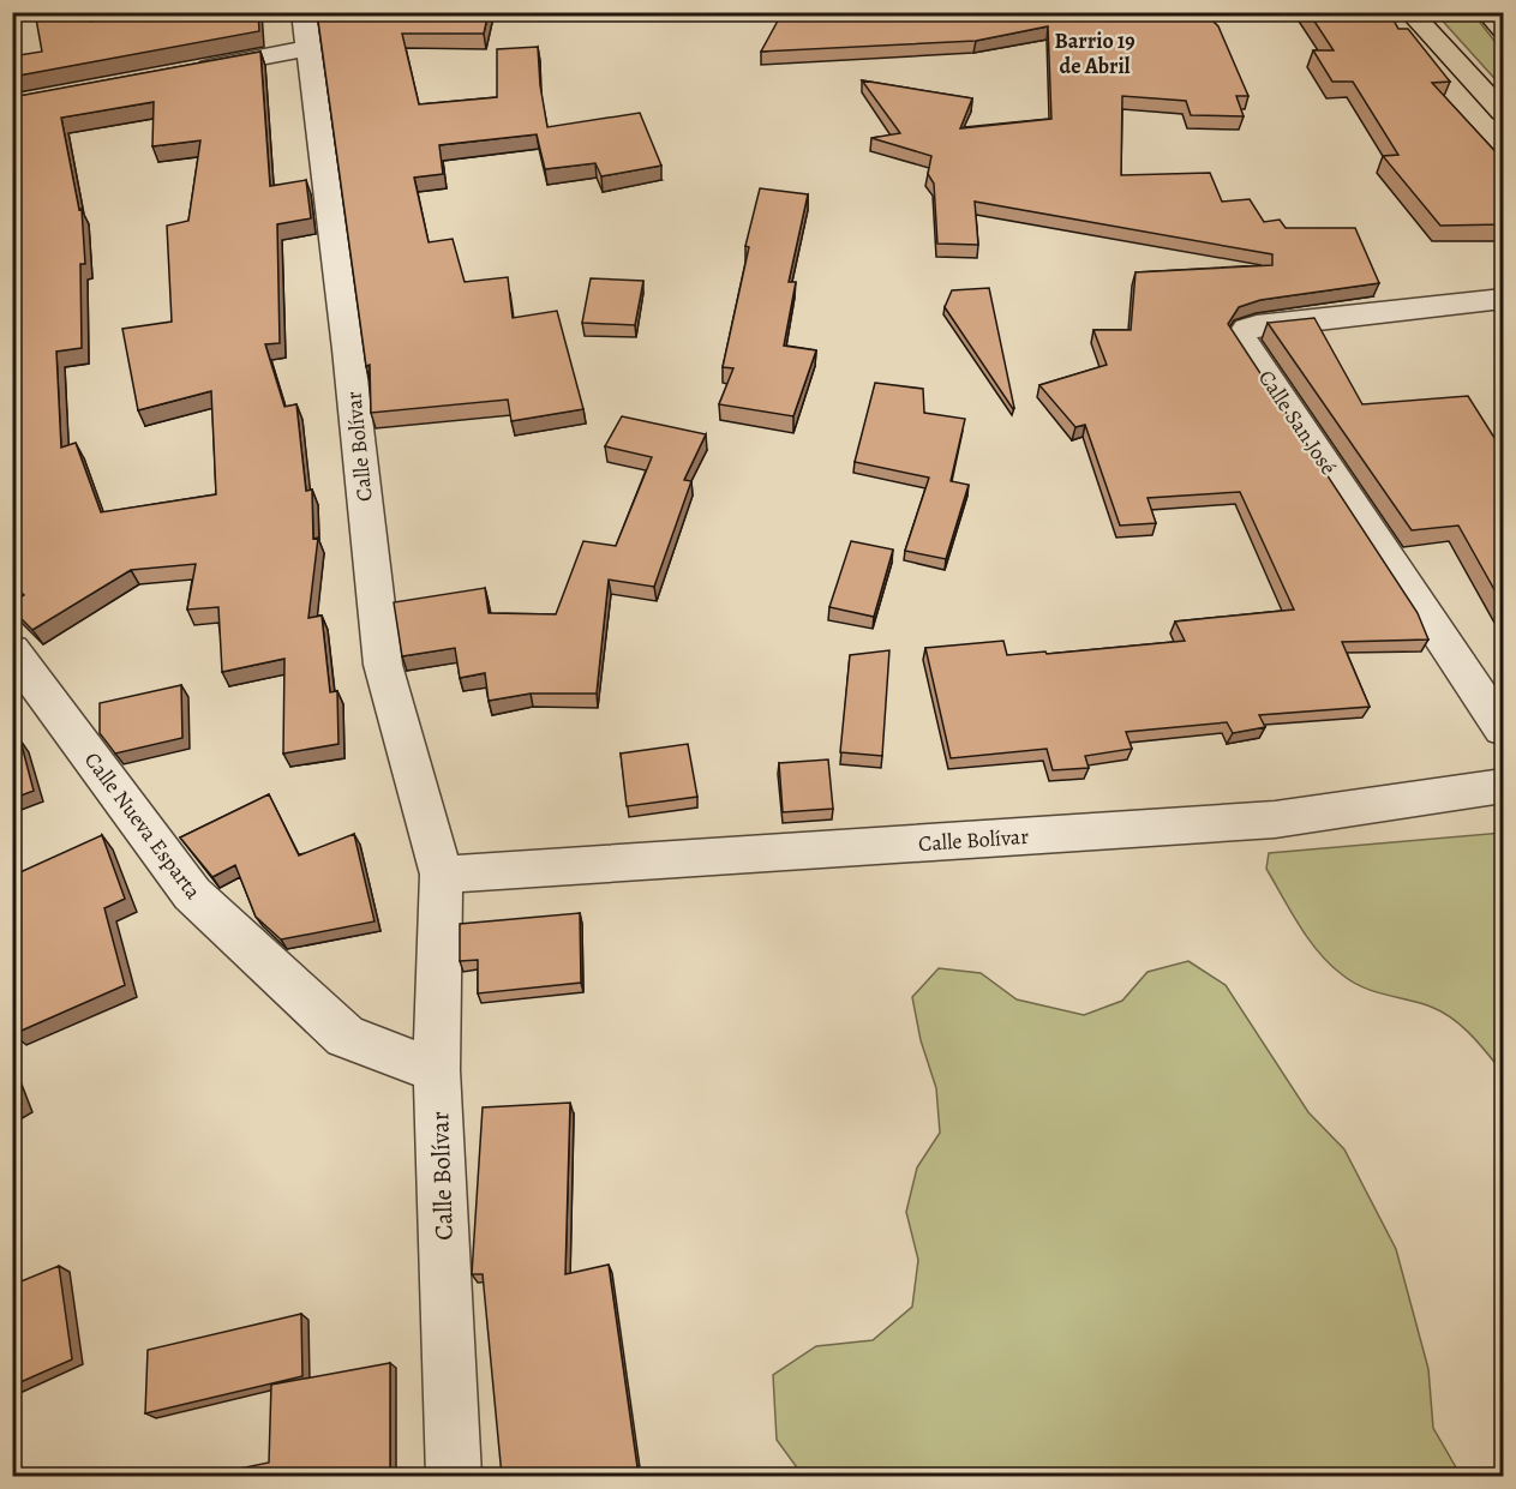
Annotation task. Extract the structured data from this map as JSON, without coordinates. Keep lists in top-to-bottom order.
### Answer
{
  "streets": {
    "street": ["Calle San José", "Calle Bolívar", "Calle Nueva Esparta"]
  },
  "crossings": [
    ["Calle Bolívar", "Calle Nueva Esparta"]
  ],
  "districts": ["Barrio 19 de Abril"]
}
